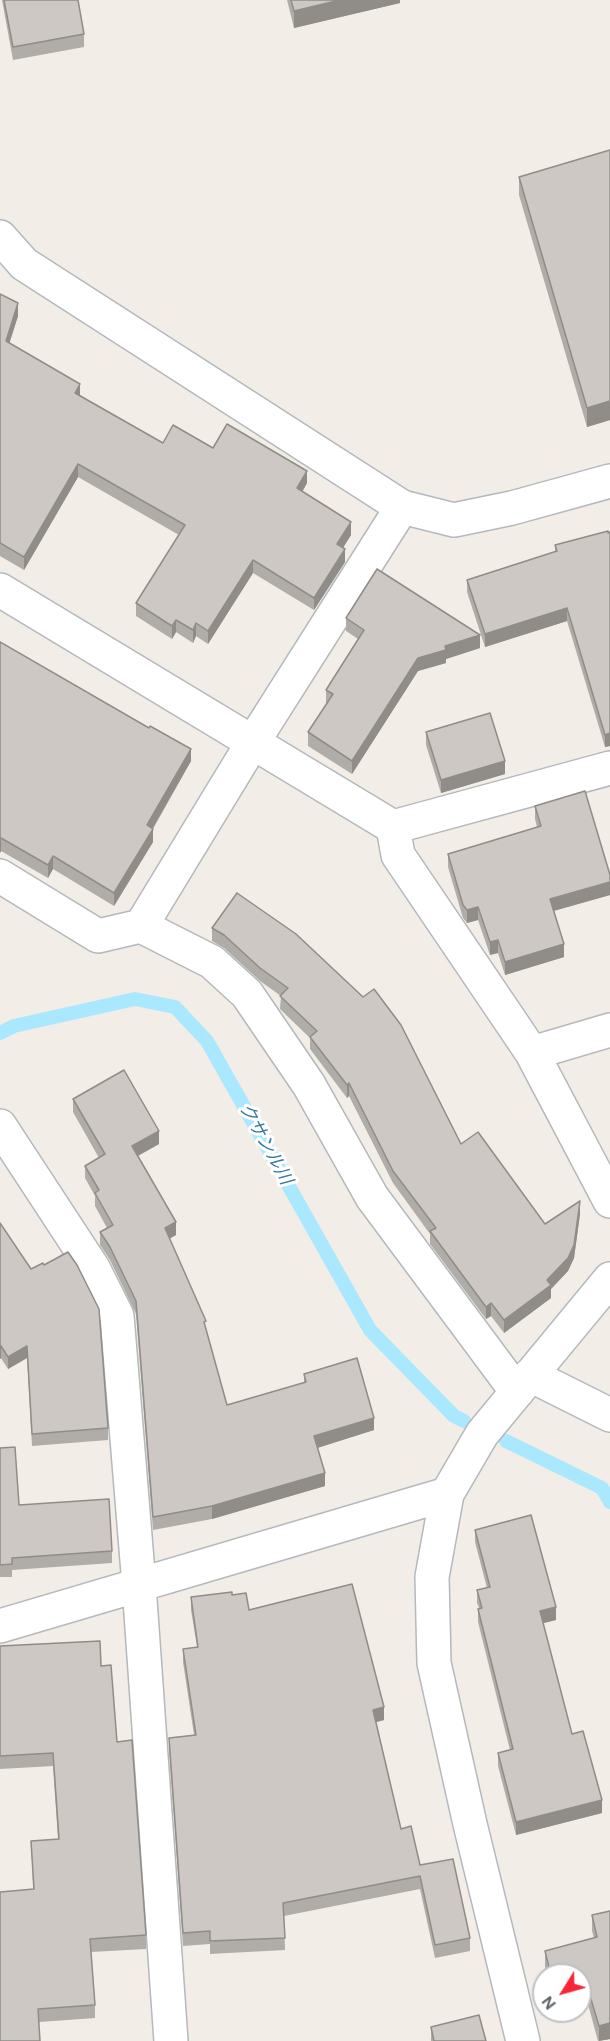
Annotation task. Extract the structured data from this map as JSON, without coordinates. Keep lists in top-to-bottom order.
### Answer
{
  "water": ["クサンル川"],
  "north": "bottom left"
}
